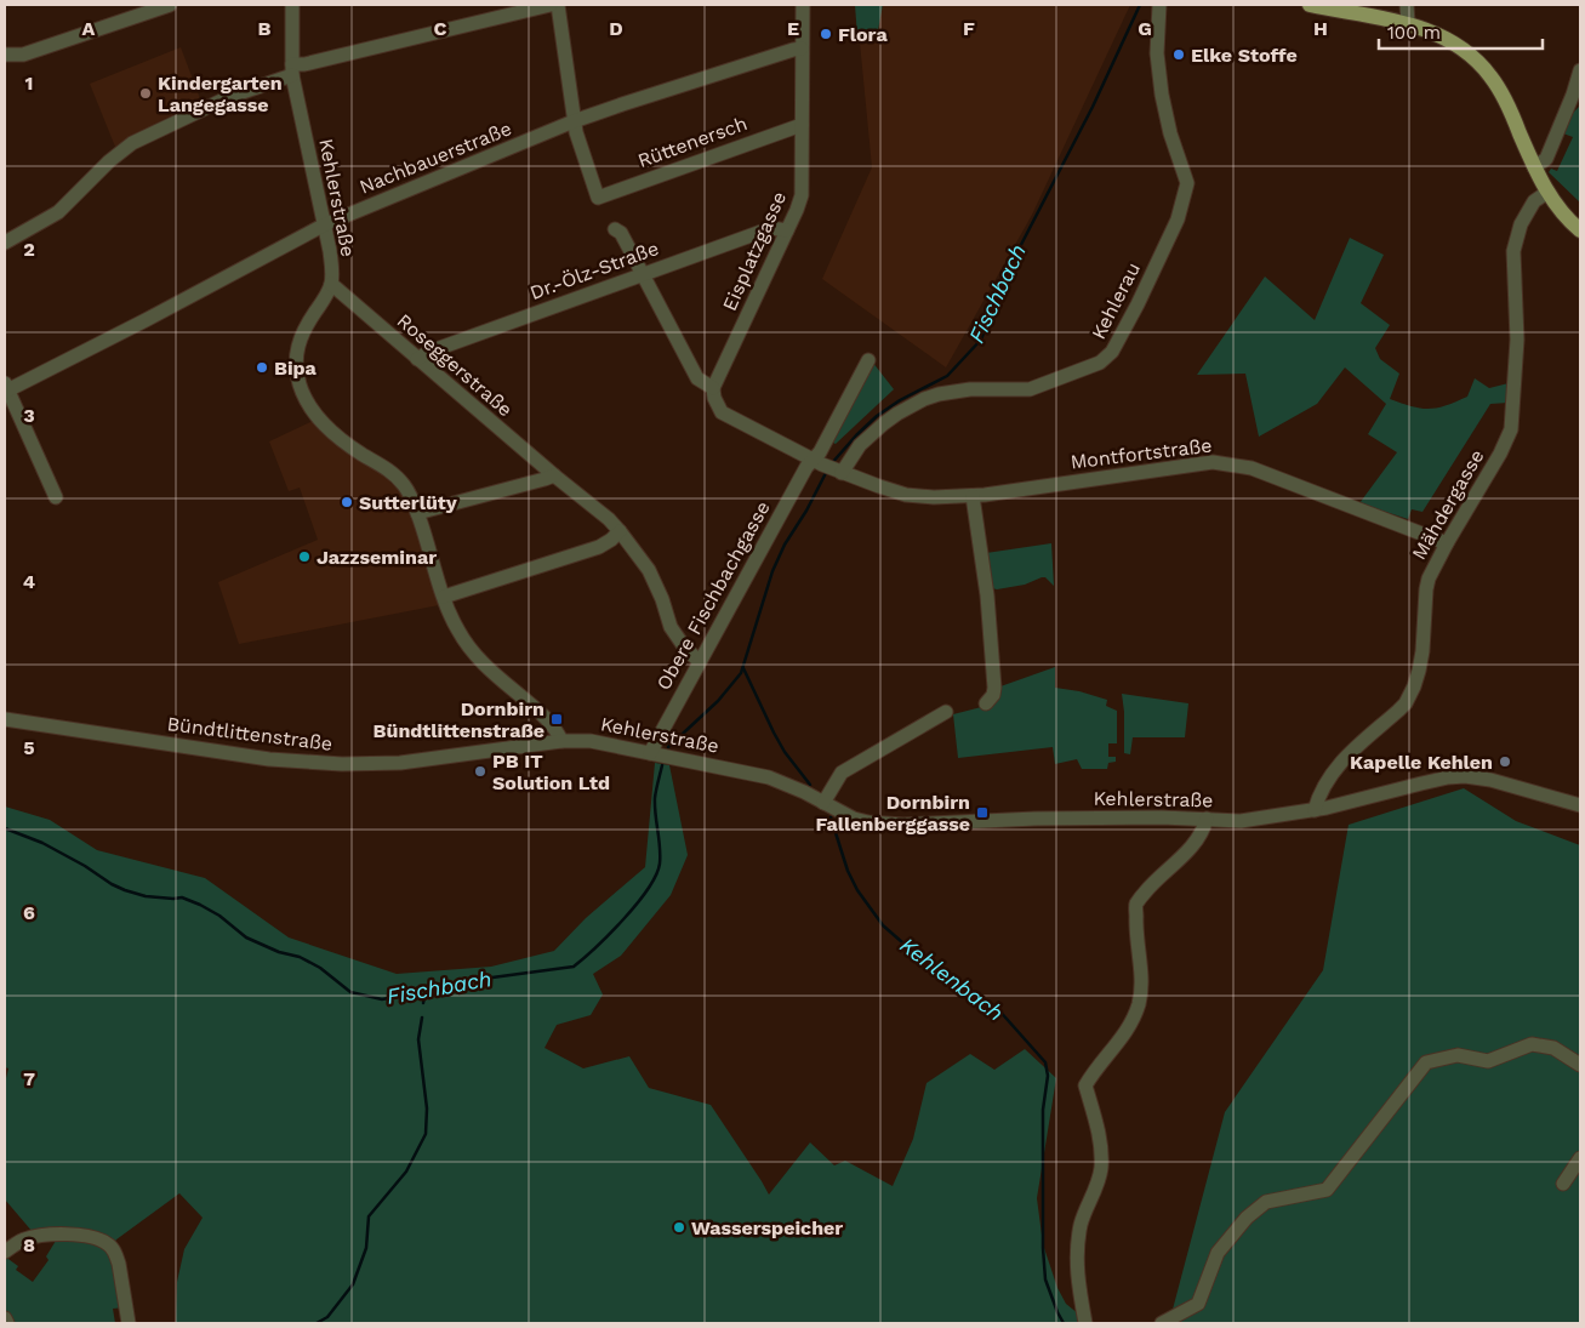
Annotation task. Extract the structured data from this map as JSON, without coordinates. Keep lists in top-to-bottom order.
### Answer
{
  "streets": {
    "street": [
      "Rüttenersch",
      "Nachbauerstraße",
      "Kehlerstraße",
      "Eisplatzgasse",
      "Dr.-Ölz-Straße",
      "Kehlerau",
      "Roseggerstraße",
      "Montfortstraße",
      "Mähdergasse",
      "Obere Fischbachgasse",
      "Bündtlittenstraße"
    ]
  },
  "crossings": [
    ["Rüttenersch", "Nachbauerstraße"],
    ["Rüttenersch", "Eisplatzgasse"],
    ["Nachbauerstraße", "Kehlerstraße"],
    ["Nachbauerstraße", "Eisplatzgasse"],
    ["Kehlerstraße", "Roseggerstraße"],
    ["Kehlerstraße", "Mähdergasse"],
    ["Kehlerstraße", "Obere Fischbachgasse"],
    ["Kehlerstraße", "Bündtlittenstraße"],
    ["Eisplatzgasse", "Dr.-Ölz-Straße"],
    ["Dr.-Ölz-Straße", "Roseggerstraße"],
    ["Kehlerau", "Montfortstraße"],
    ["Roseggerstraße", "Obere Fischbachgasse"],
    ["Montfortstraße", "Mähdergasse"],
    ["Montfortstraße", "Obere Fischbachgasse"]
  ],
  "water": ["Fischbach", "Kehlenbach"],
  "places": {
    "other": [
      "Flora",
      "Elke Stoffe",
      "Kindergarten Langegasse",
      "Bipa",
      "Sutterlüty",
      "Jazzseminar",
      "Kapelle Kehlen",
      "PB IT Solution Ltd",
      "Wasserspeicher"
    ],
    "transit": ["Dornbirn Bündtlittenstraße", "Dornbirn Fallenberggasse"]
  },
  "scale_bar": "100 m",
  "grid": {
    "columns": [
      "A",
      "B",
      "C",
      "D",
      "E",
      "F",
      "G",
      "H"
    ],
    "rows": [
      "1",
      "2",
      "3",
      "4",
      "5",
      "6",
      "7",
      "8"
    ]
  }
}
